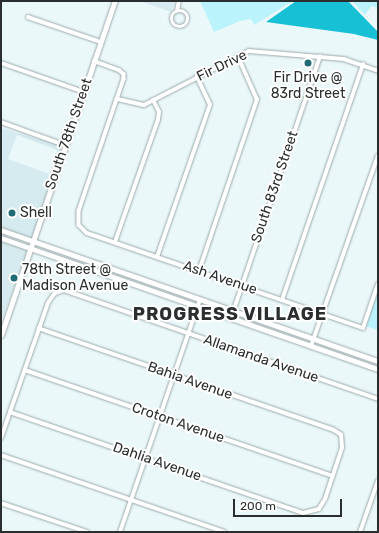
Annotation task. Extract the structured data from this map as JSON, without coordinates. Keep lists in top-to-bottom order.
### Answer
{
  "streets": {
    "main road": ["South 78th Street"],
    "street": [
      "Fir Drive",
      "South 83rd Street",
      "Ash Avenue",
      "Allamanda Avenue",
      "Bahia Avenue",
      "Croton Avenue",
      "Dahlia Avenue"
    ]
  },
  "crossings": [
    ["Fir Drive", "South 83rd Street"],
    ["Fir Drive", "Ash Avenue"],
    ["South 83rd Street", "Ash Avenue"],
    ["Allamanda Avenue", "Bahia Avenue"],
    ["Bahia Avenue", "Croton Avenue"],
    ["Bahia Avenue", "Dahlia Avenue"],
    ["Croton Avenue", "Dahlia Avenue"]
  ],
  "districts": ["PROGRESS VILLAGE"],
  "places": ["Fir Drive @ 83rd Street", "Shell", "78th Street @ Madison Avenue"],
  "scale_bar": "200 m"
}
